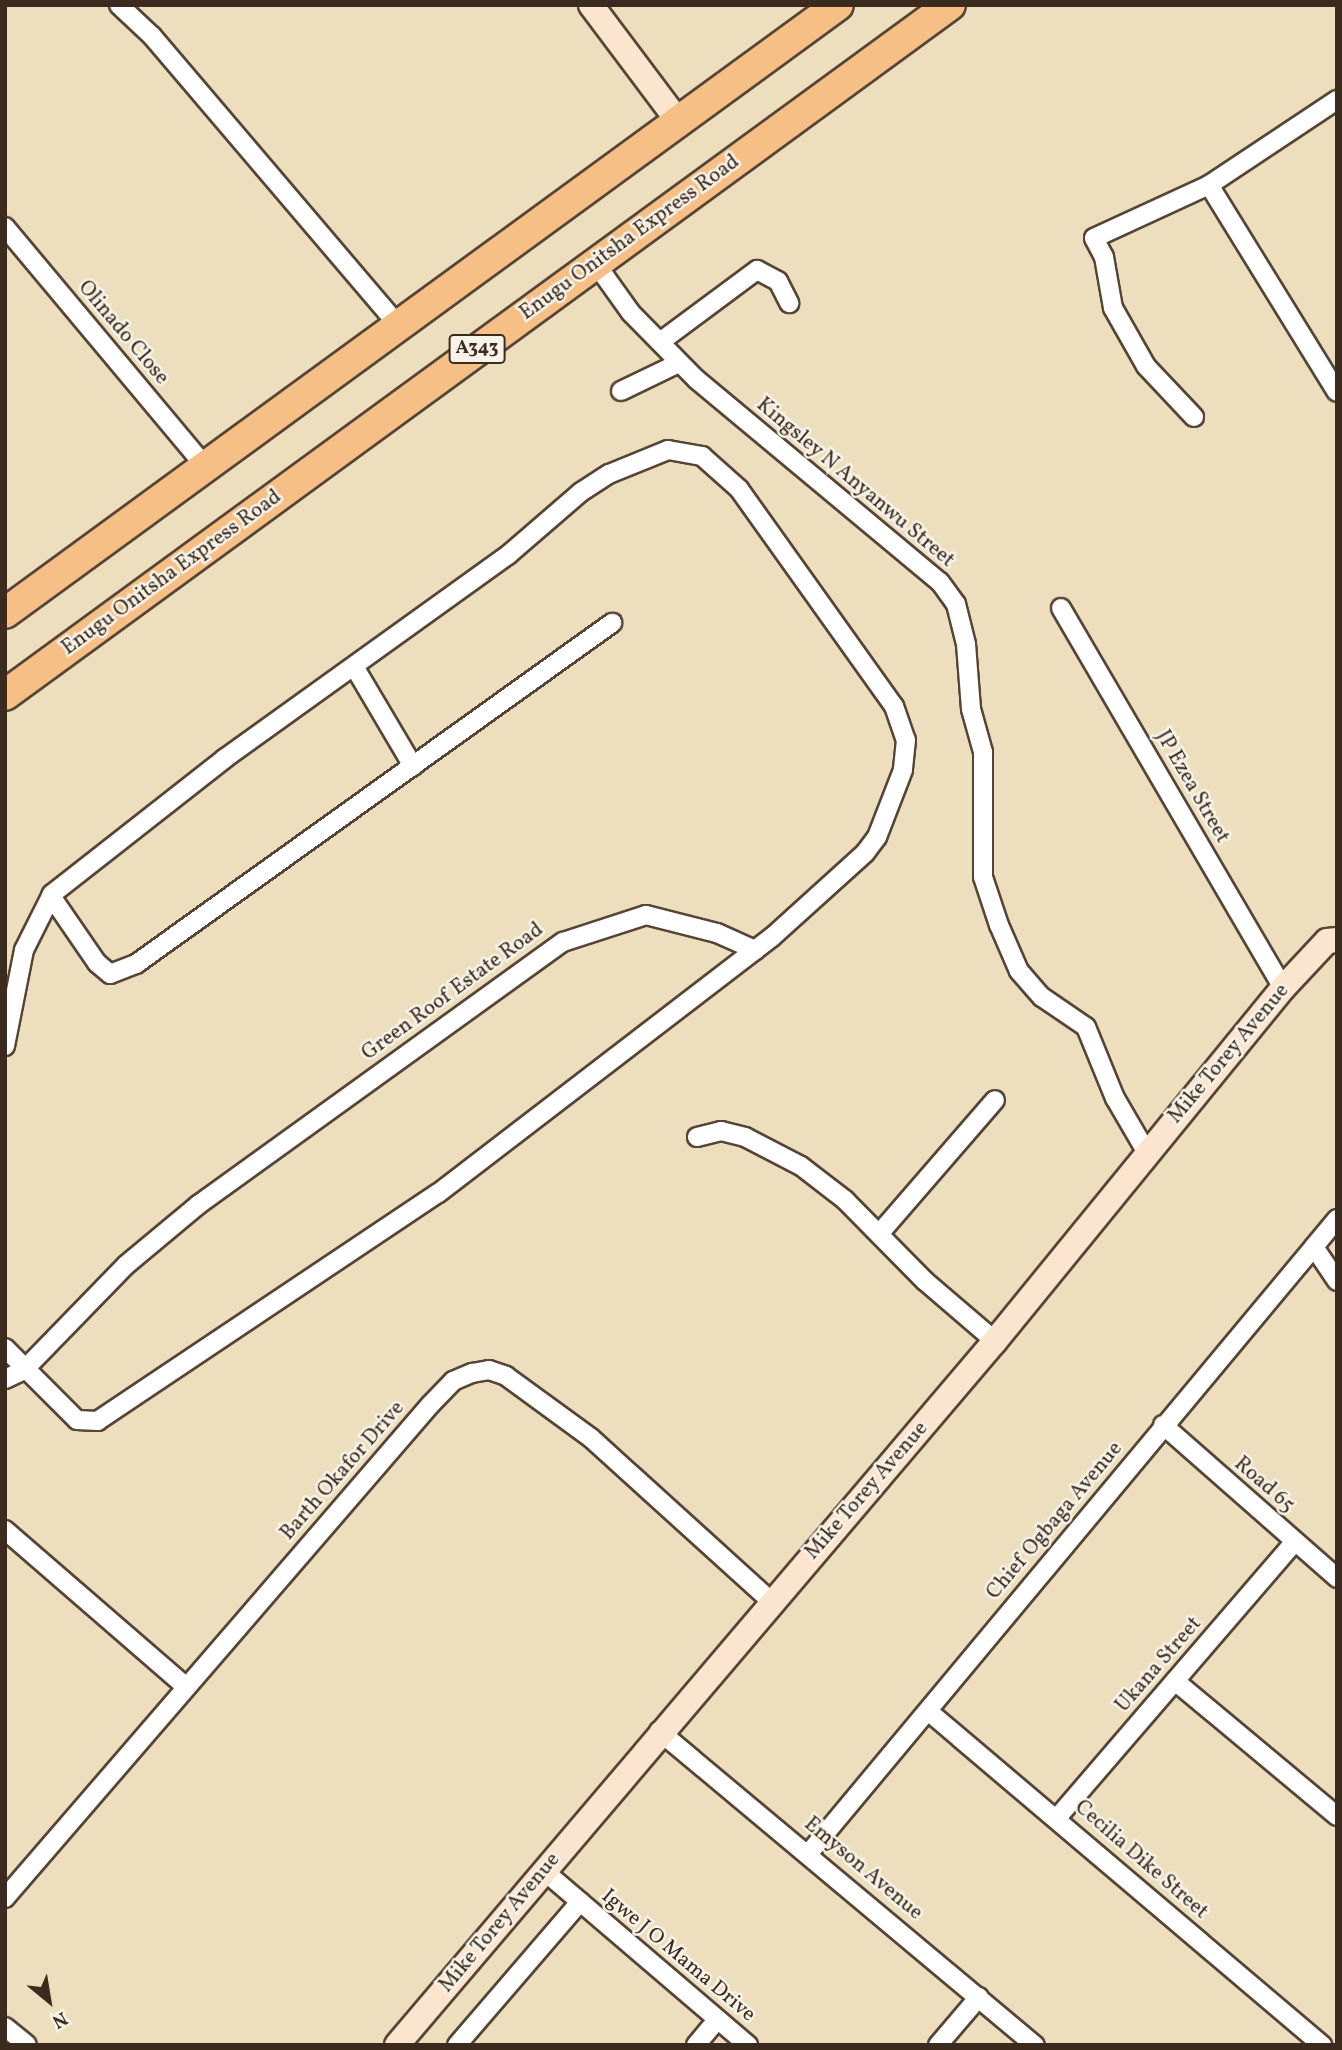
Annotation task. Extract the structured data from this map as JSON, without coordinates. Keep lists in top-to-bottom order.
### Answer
{
  "streets": {
    "highway": ["Enugu Onitsha Express Road", "A343"],
    "main road": ["Mike Torey Avenue"],
    "street": [
      "Olinado Close",
      "Kingsley N Anyanwu Street",
      "JP Ezea Street",
      "Green Roof Estate Road",
      "Barth Okafor Drive",
      "Road 65",
      "Chief Ogbaga Avenue",
      "Ukana Street",
      "Cecilia Dike Street",
      "Emyson Avenue",
      "Igwe J O Mama Drive"
    ]
  },
  "crossings": [
    ["Enugu Onitsha Express Road", "Kingsley N Anyanwu Street"],
    ["Kingsley N Anyanwu Street", "Mike Torey Avenue"],
    ["JP Ezea Street", "Mike Torey Avenue"],
    ["Mike Torey Avenue", "Barth Okafor Drive"],
    ["Mike Torey Avenue", "Emyson Avenue"],
    ["Mike Torey Avenue", "Igwe J O Mama Drive"],
    ["Road 65", "Chief Ogbaga Avenue"],
    ["Road 65", "Ukana Street"],
    ["Chief Ogbaga Avenue", "Cecilia Dike Street"],
    ["Chief Ogbaga Avenue", "Emyson Avenue"],
    ["Ukana Street", "Cecilia Dike Street"]
  ],
  "north": "bottom right"
}
